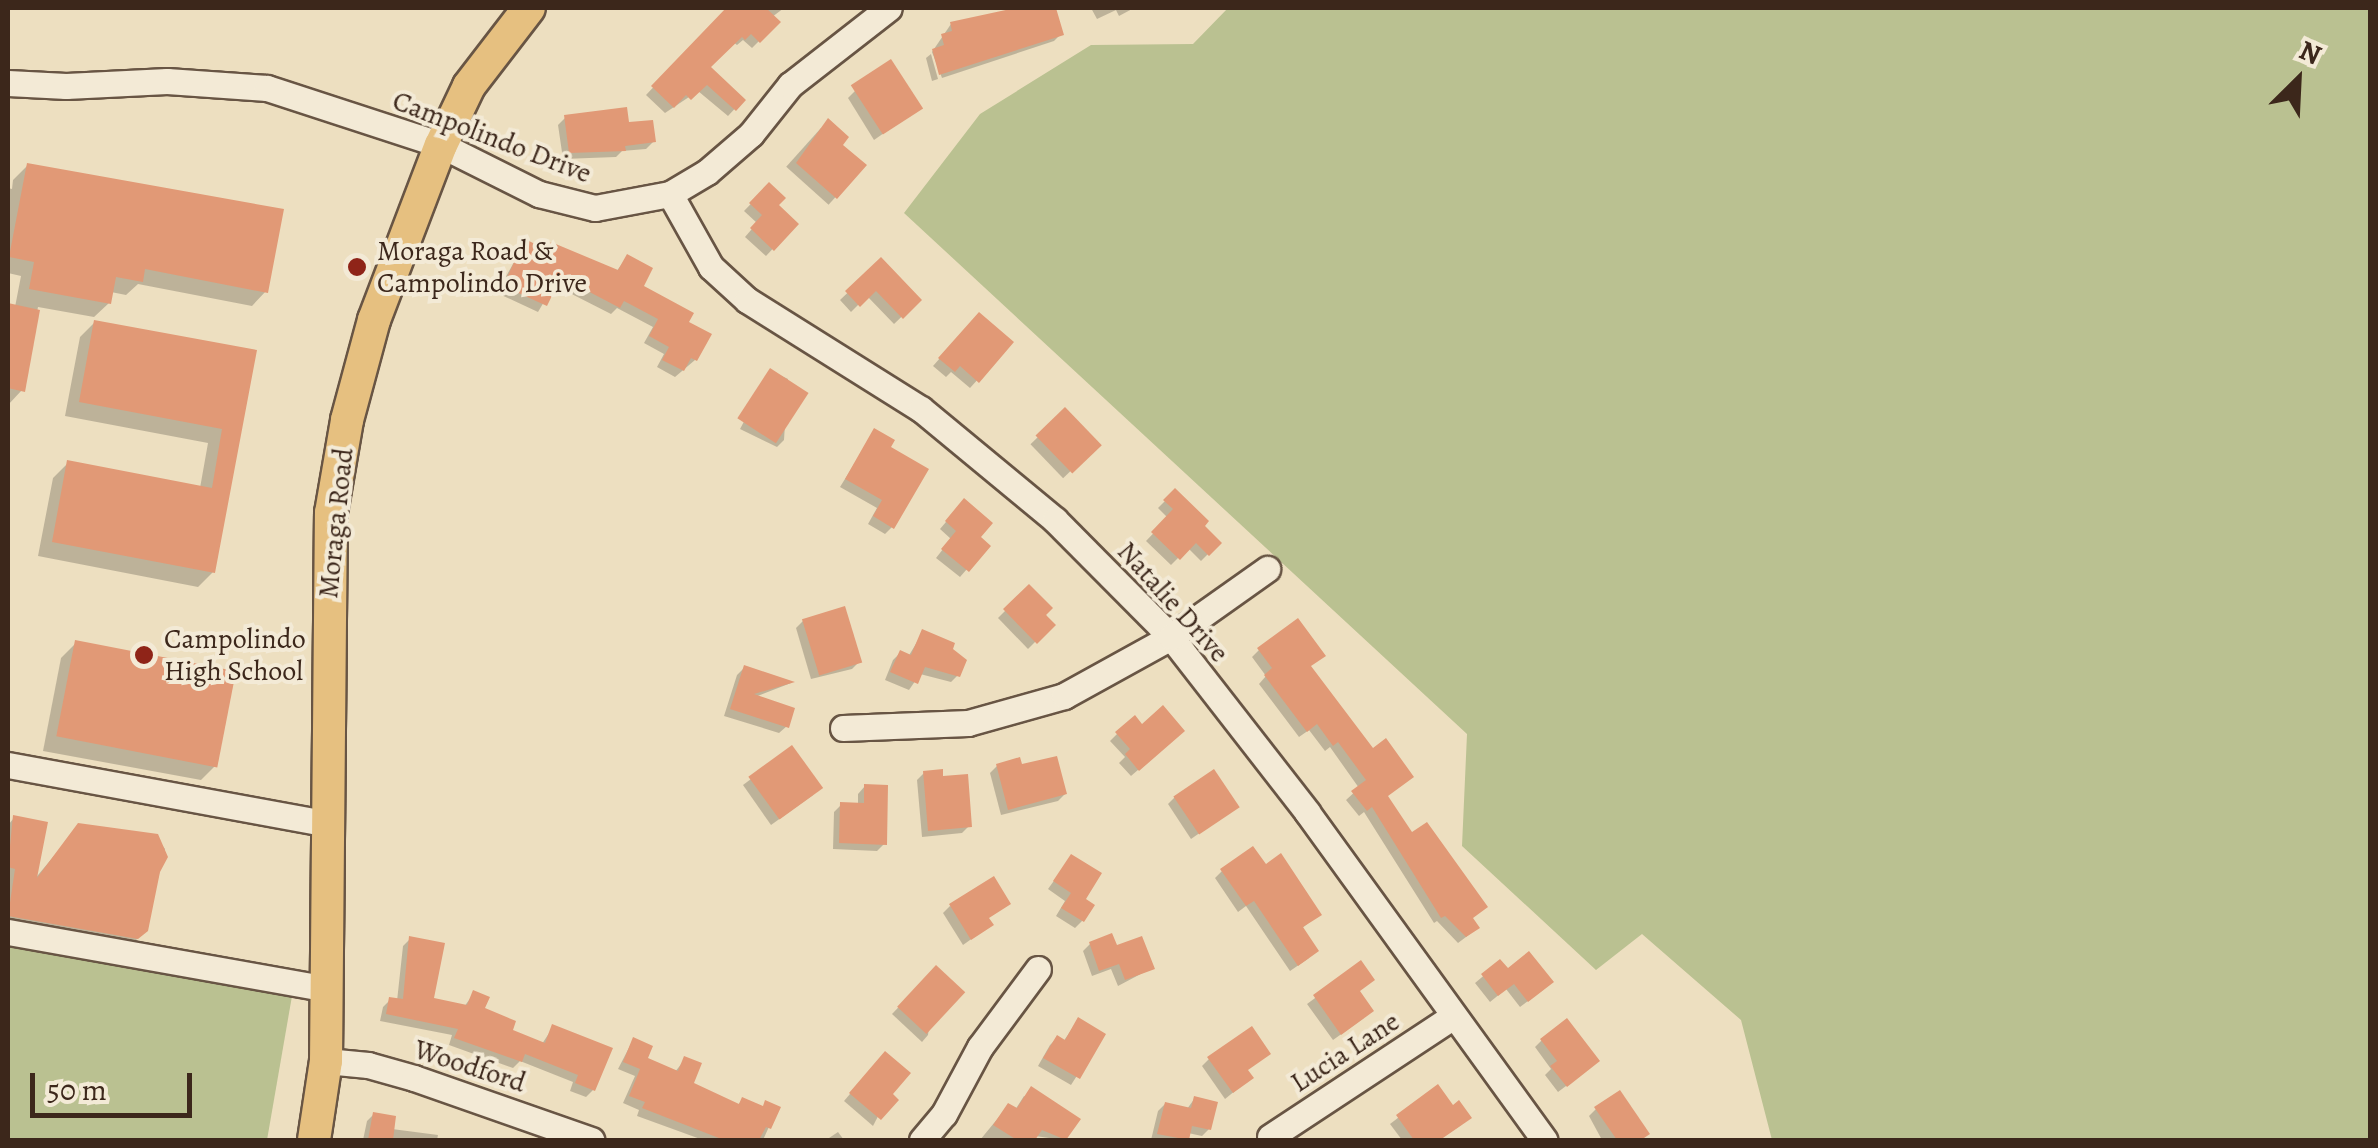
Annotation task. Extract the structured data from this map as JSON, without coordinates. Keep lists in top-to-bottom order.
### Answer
{
  "streets": {
    "main road": ["Moraga Road"],
    "street": [
      "Campolindo Drive",
      "Natalie Drive",
      "Lucia Lane",
      "Woodford"
    ]
  },
  "crossings": [
    ["Campolindo Drive", "Moraga Road"],
    ["Campolindo Drive", "Natalie Drive"],
    ["Moraga Road", "Woodford"],
    ["Natalie Drive", "Lucia Lane"]
  ],
  "places": ["Moraga Road & Campolindo Drive", "Campolindo High School"],
  "scale_bar": "50 m",
  "north": "top right"
}
